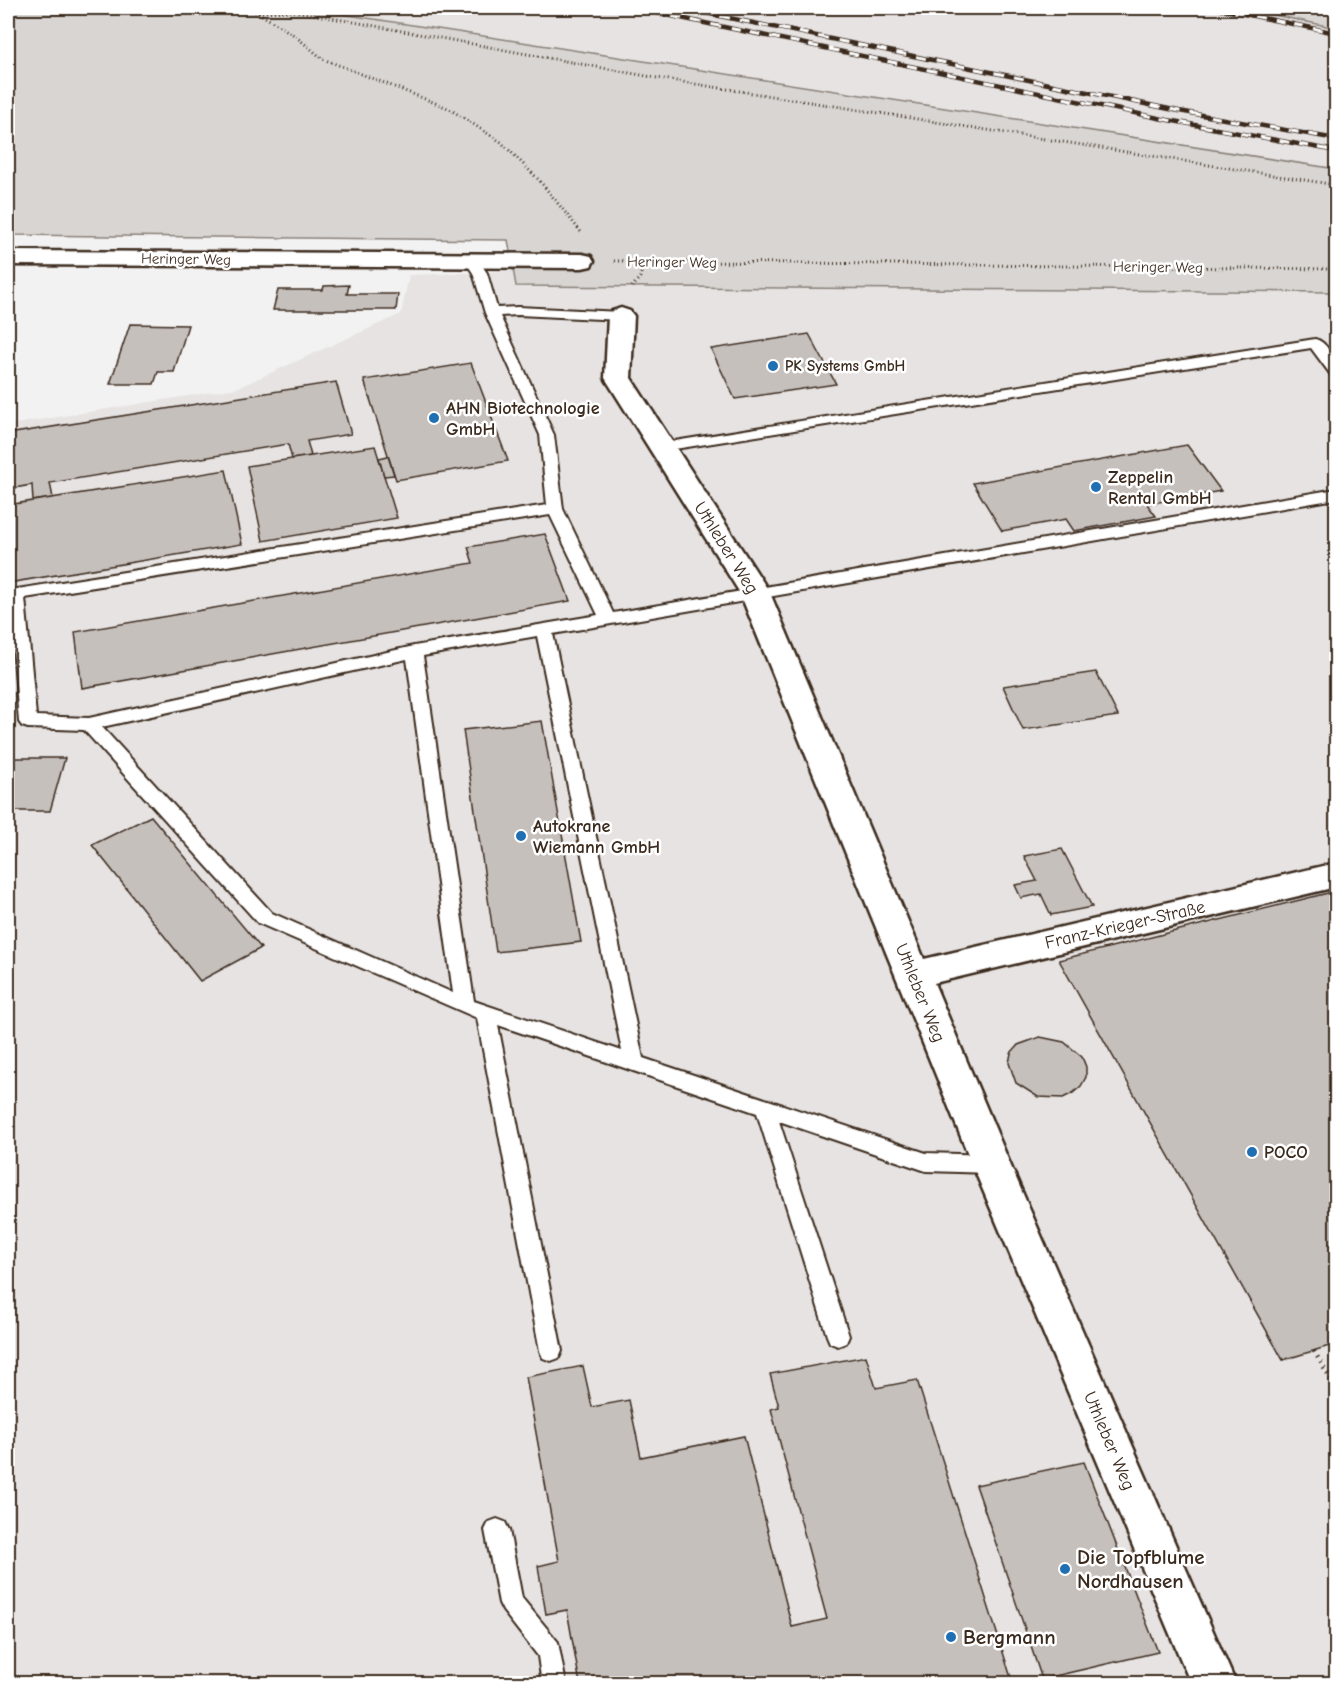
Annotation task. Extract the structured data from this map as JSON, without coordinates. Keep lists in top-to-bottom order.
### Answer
{
  "streets": {
    "street": ["Heringer Weg", "Uthleber Weg", "Franz-Krieger-Straße"]
  },
  "crossings": [
    ["Uthleber Weg", "Franz-Krieger-Straße"]
  ],
  "places": [
    "PK Systems GmbH",
    "AHN Biotechnologie GmbH",
    "Zeppelin Rental GmbH",
    "Autokrane Wiemann GmbH",
    "POCO",
    "Die Topfblume Nordhausen",
    "Bergmann"
  ]
}
